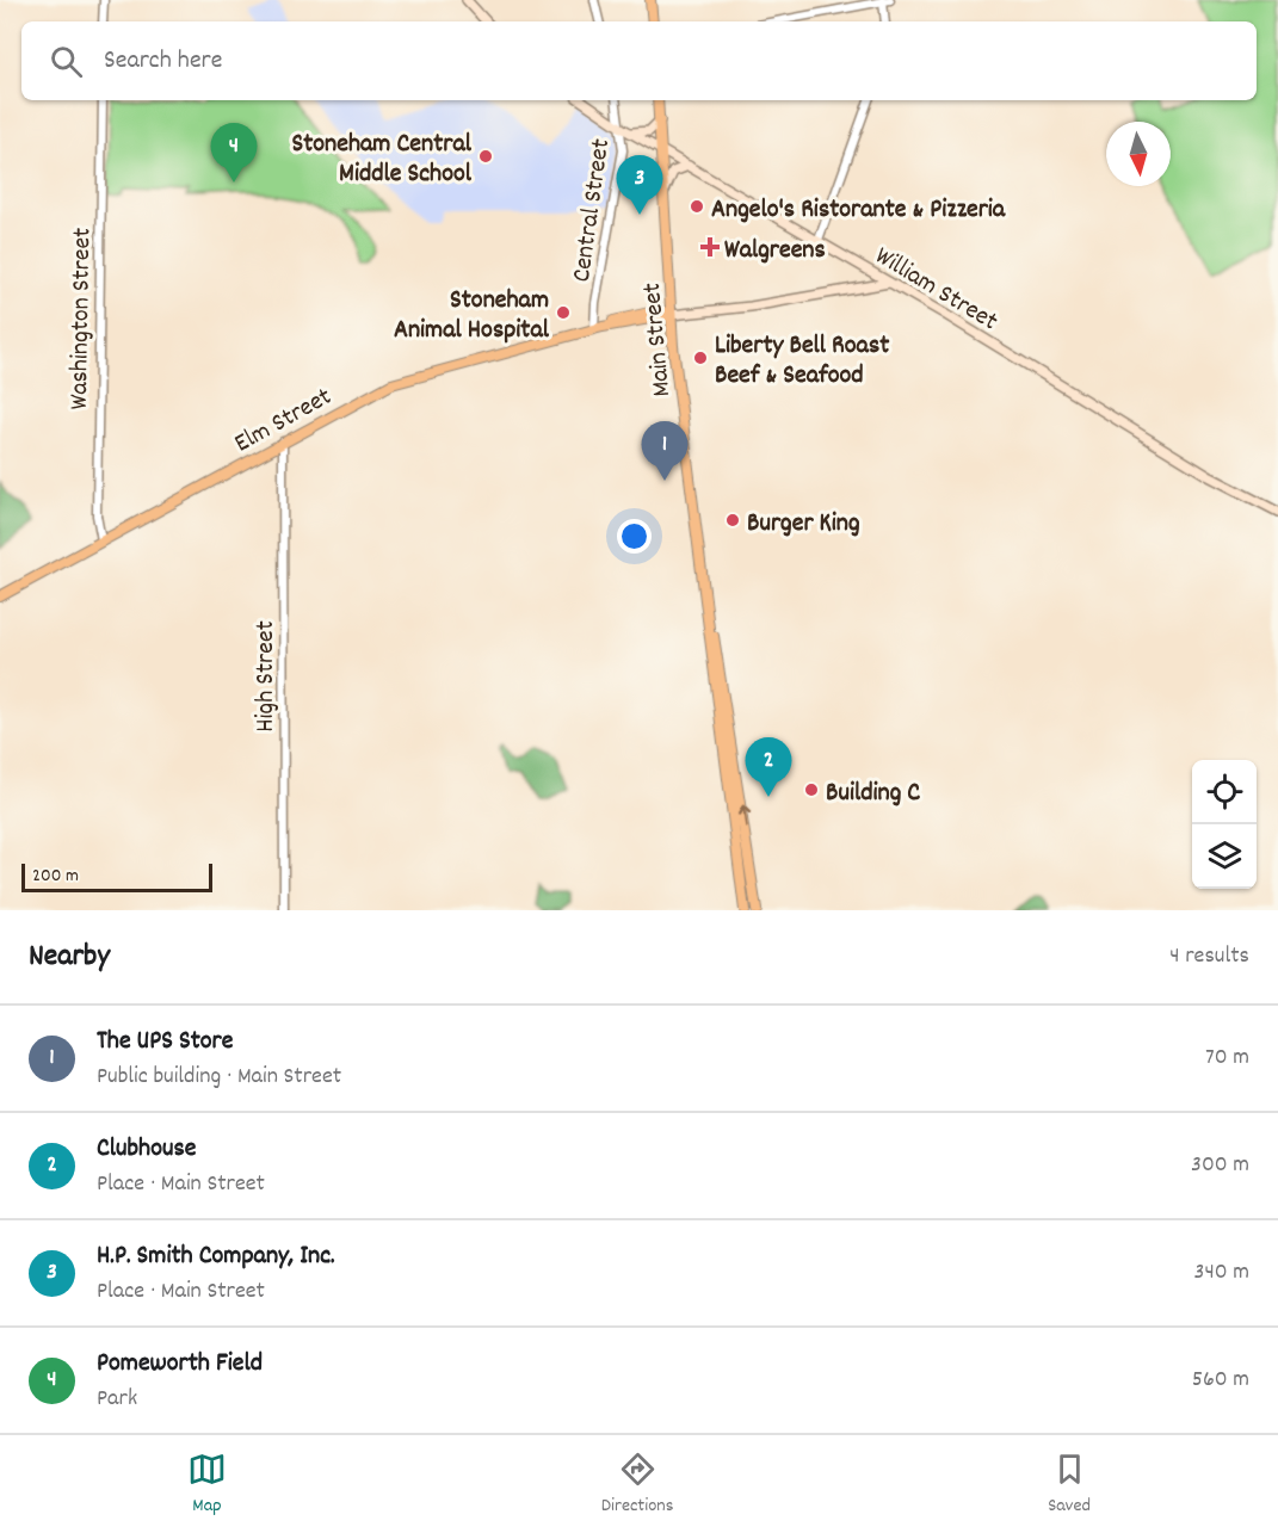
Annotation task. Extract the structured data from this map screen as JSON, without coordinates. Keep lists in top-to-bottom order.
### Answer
{
  "streets": {
    "main road": ["William Street", "Main Street", "Elm Street"],
    "street": ["Central Street", "Washington Street", "High Street"]
  },
  "crossings": [
    ["Central Street", "William Street"],
    ["Central Street", "Elm Street"],
    ["William Street", "Main Street"],
    ["William Street", "Elm Street"],
    ["Washington Street", "Elm Street"],
    ["Main Street", "Elm Street"],
    ["Elm Street", "High Street"]
  ],
  "places": {
    "other": [
      "Stoneham Central Middle School",
      "Angelo's Ristorante & Pizzeria",
      "Stoneham Animal Hospital",
      "Liberty Bell Roast Beef & Seafood",
      "Burger King",
      "Building C"
    ],
    "health": ["Walgreens"]
  },
  "scale_bar": "200 m",
  "north": "bottom",
  "page": {
    "search": "Search here",
    "pins": [
      "4",
      "3",
      "1",
      "2"
    ],
    "scale": "200 m",
    "heading": ["Nearby", "4 results"],
    "list": [
      {
        "mark": "1",
        "name": "The UPS Store",
        "note": "Public building · Main Street",
        "value": "70 m"
      },
      {
        "mark": "2",
        "name": "Clubhouse",
        "note": "Place · Main Street",
        "value": "300 m"
      },
      {
        "mark": "3",
        "name": "H.P. Smith Company, Inc.",
        "note": "Place · Main Street",
        "value": "340 m"
      },
      {
        "mark": "4",
        "name": "Pomeworth Field",
        "note": "Park",
        "value": "560 m"
      }
    ],
    "nav": ["Map", "Directions", "Saved"]
  }
}
